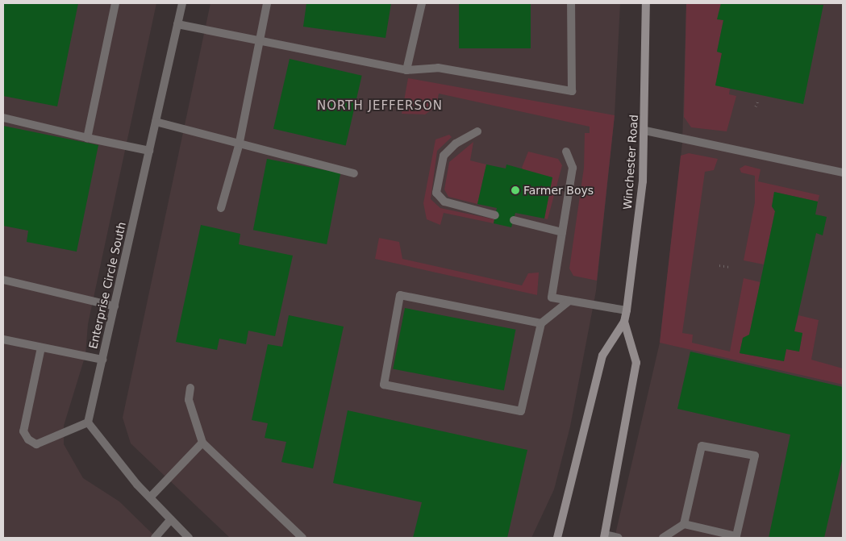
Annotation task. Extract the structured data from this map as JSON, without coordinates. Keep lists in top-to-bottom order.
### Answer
{
  "streets": {
    "main road": ["Winchester Road"],
    "street": ["Enterprise Circle South"]
  },
  "districts": ["NORTH JEFFERSON"],
  "places": ["Farmer Boys"]
}
